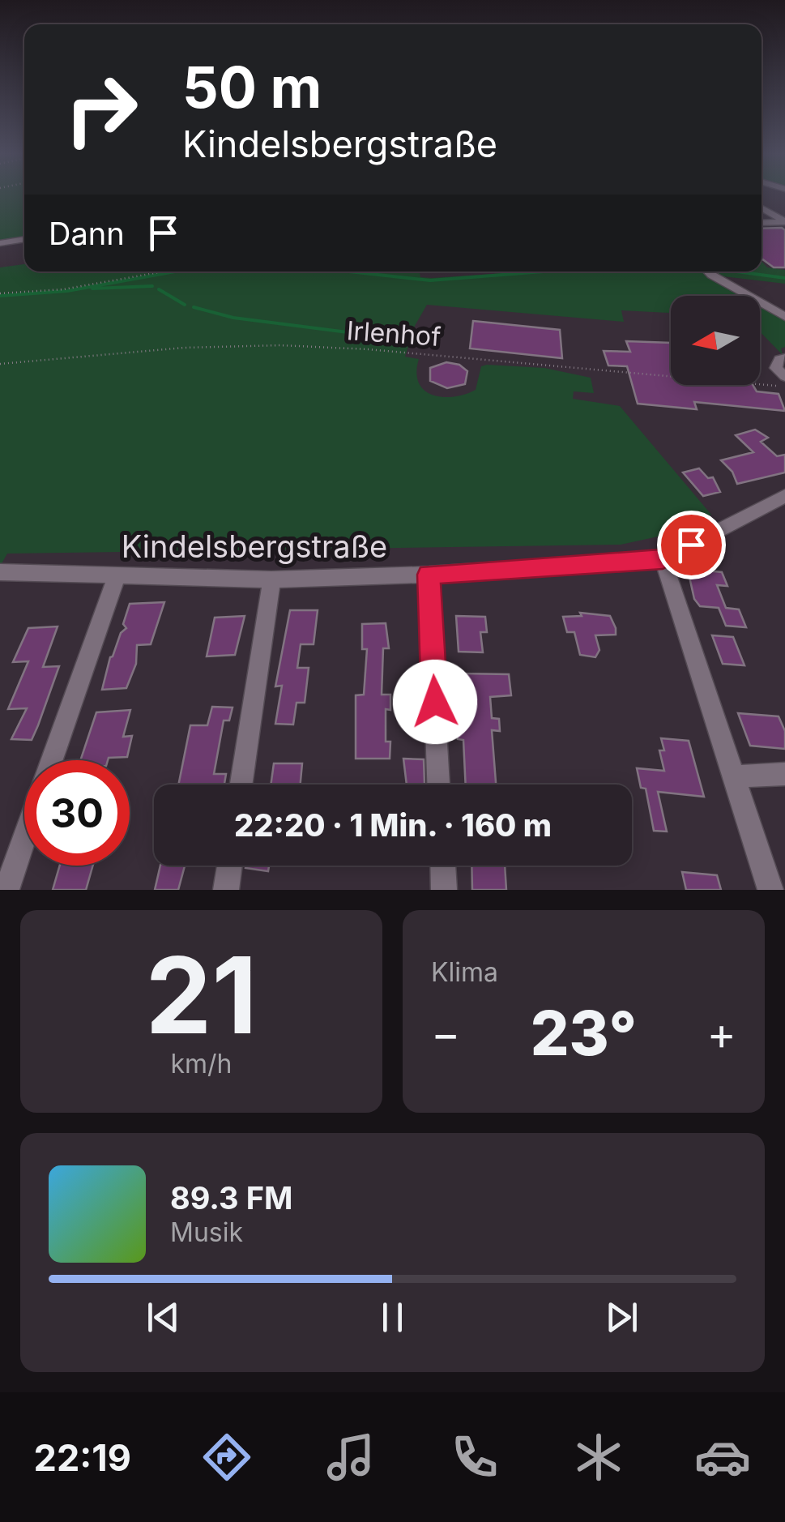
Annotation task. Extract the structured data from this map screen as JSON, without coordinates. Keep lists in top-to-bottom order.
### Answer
{
  "streets": {
    "street": ["Kindelsbergstraße"],
    "path": ["Irlenhof"]
  },
  "north": "left",
  "page": {
    "turn": ["50 m", "Kindelsbergstraße"],
    "then": "Dann",
    "limit": "30",
    "trip": "22:20 · 1 Min. · 160 m",
    "tile": [
      ["21", "km/h"],
      "Klima"
    ],
    "heat": ["−", "23°", "+"],
    "song": ["89.3 FM", "Musik"],
    "tabs": "22:19"
  }
}
